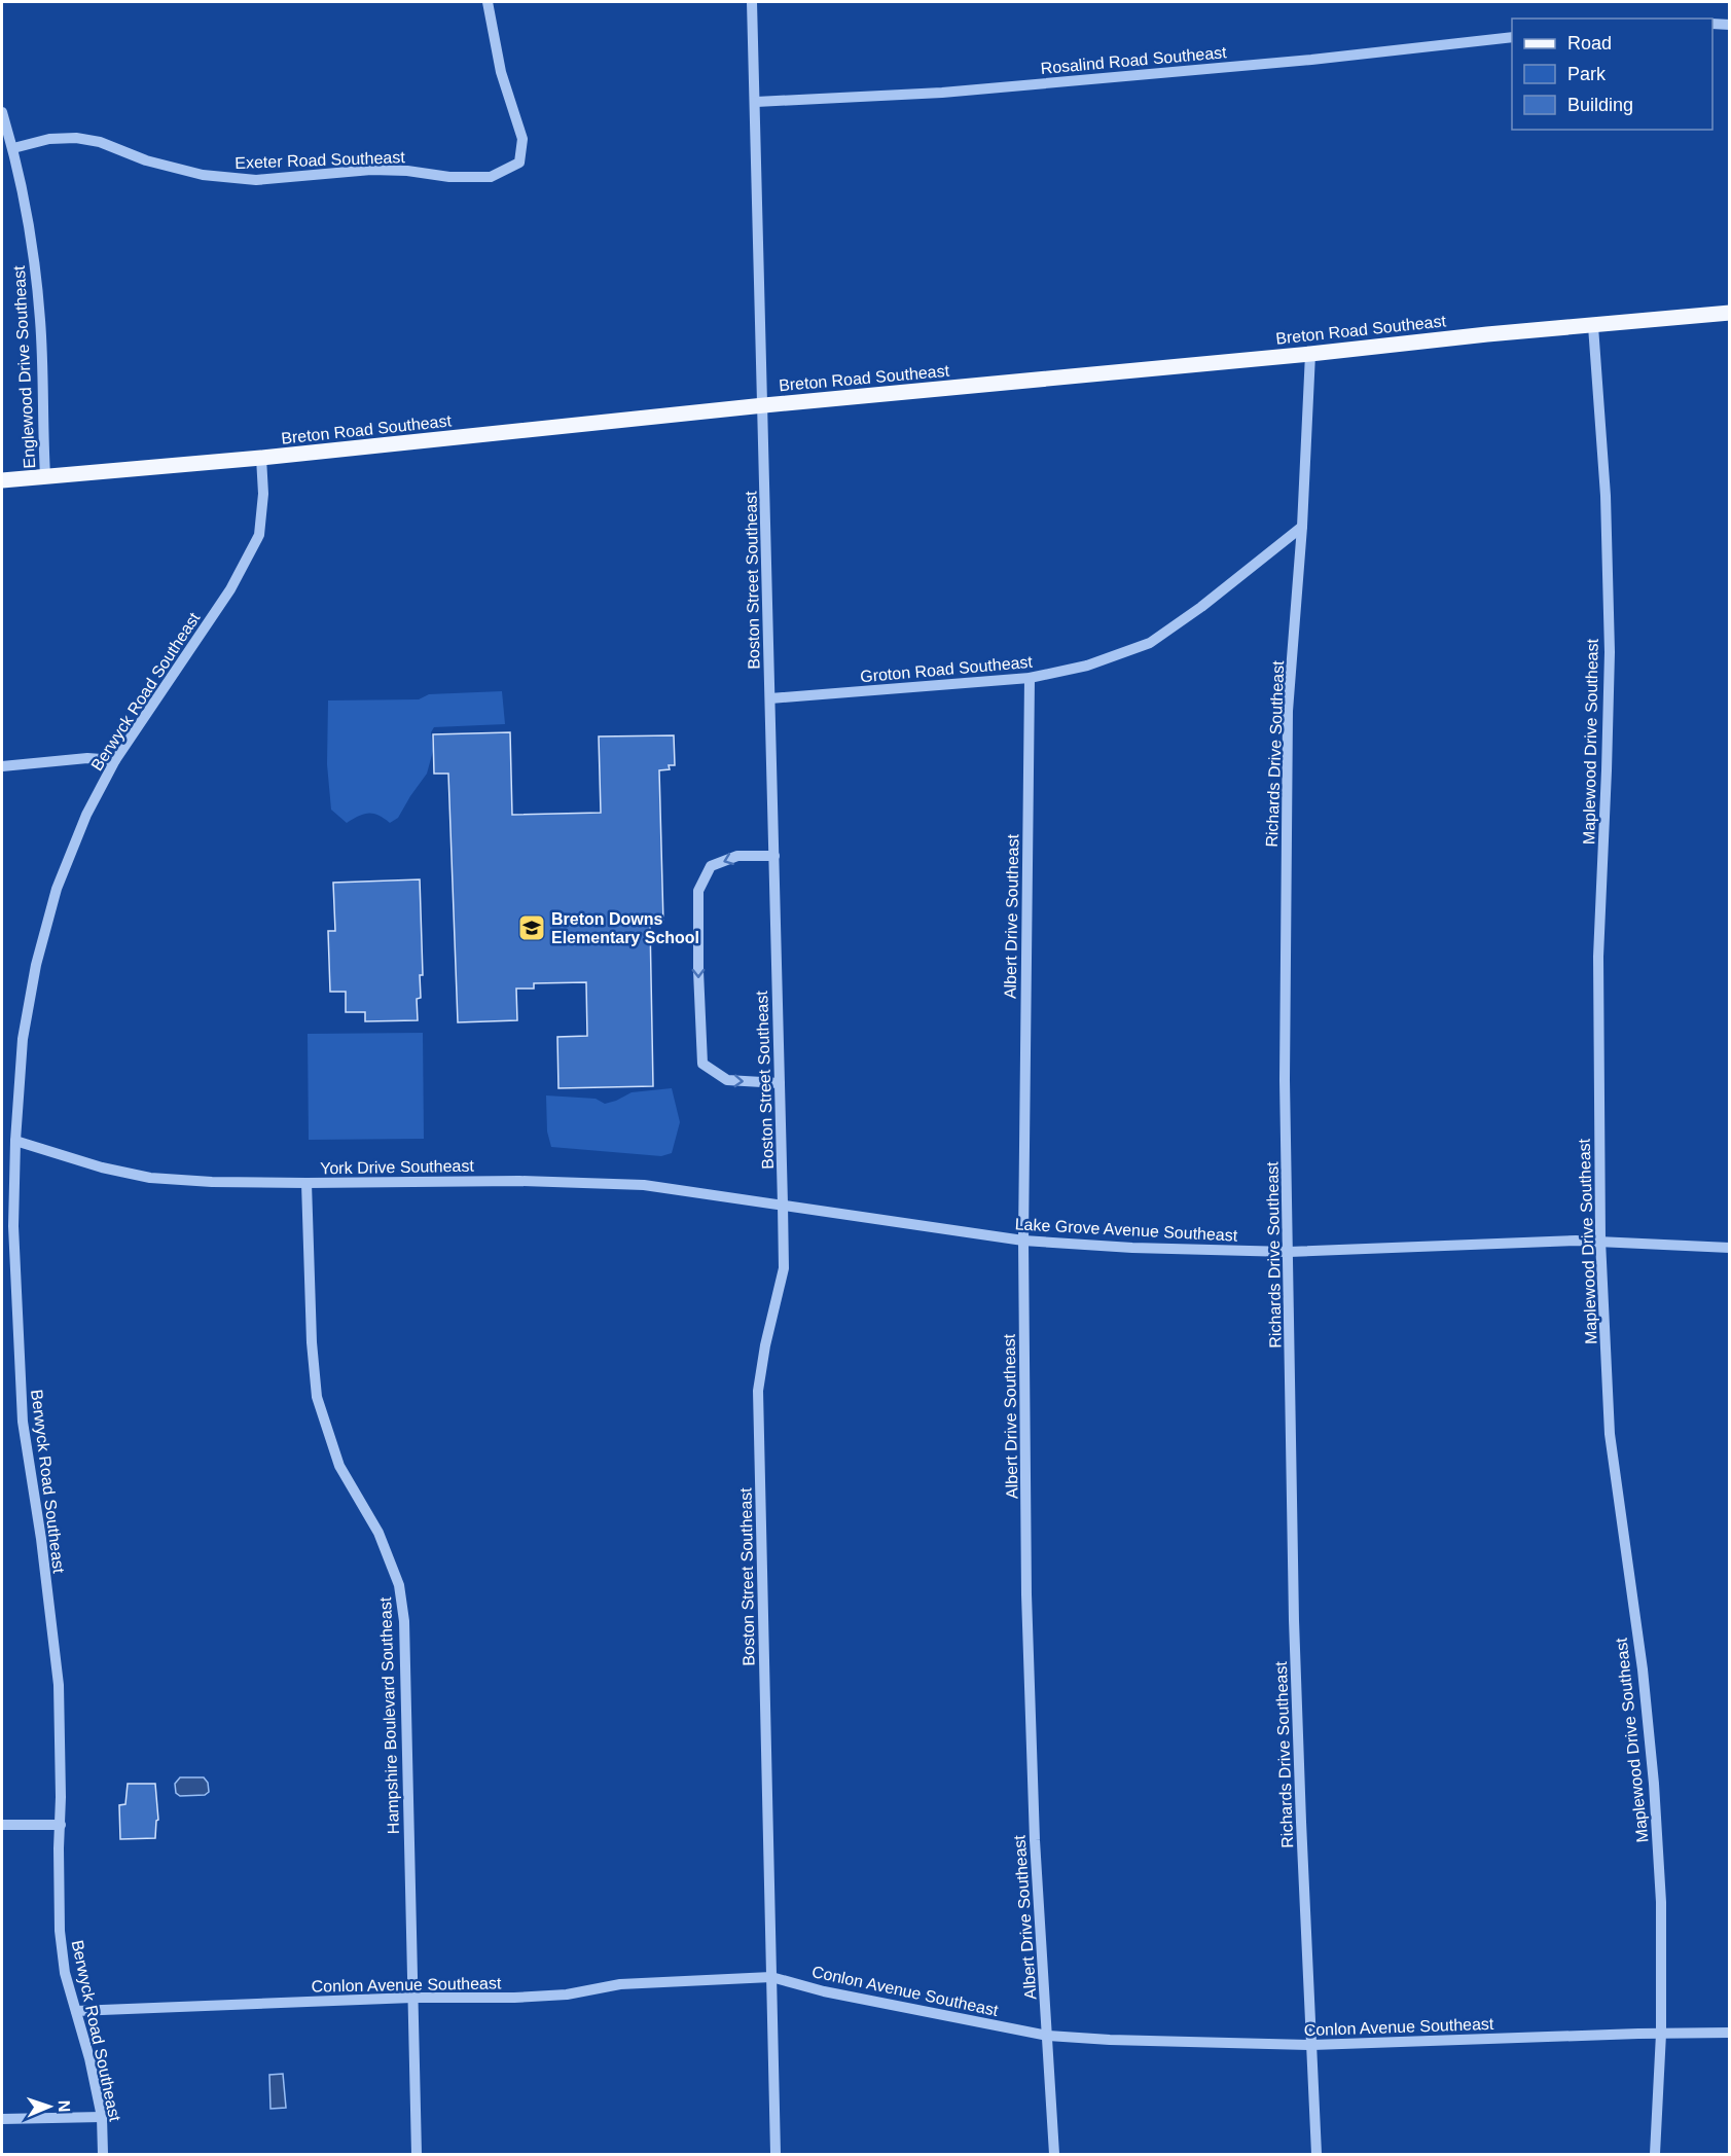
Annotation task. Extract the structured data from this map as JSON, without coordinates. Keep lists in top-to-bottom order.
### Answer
{
  "streets": {
    "main road": ["Breton Road Southeast"],
    "street": [
      "Rosalind Road Southeast",
      "Exeter Road Southeast",
      "Englewood Drive Southeast",
      "Boston Street Southeast",
      "Groton Road Southeast",
      "Berwyck Road Southeast",
      "Maplewood Drive Southeast",
      "Richards Drive Southeast",
      "Albert Drive Southeast",
      "York Drive Southeast",
      "Lake Grove Avenue Southeast",
      "Hampshire Boulevard Southeast",
      "Conlon Avenue Southeast"
    ]
  },
  "crossings": [
    ["Rosalind Road Southeast", "Boston Street Southeast"],
    ["Exeter Road Southeast", "Englewood Drive Southeast"],
    ["Breton Road Southeast", "Englewood Drive Southeast"],
    ["Breton Road Southeast", "Boston Street Southeast"],
    ["Breton Road Southeast", "Berwyck Road Southeast"],
    ["Breton Road Southeast", "Maplewood Drive Southeast"],
    ["Breton Road Southeast", "Richards Drive Southeast"],
    ["Boston Street Southeast", "Groton Road Southeast"],
    ["Boston Street Southeast", "York Drive Southeast"],
    ["Boston Street Southeast", "Lake Grove Avenue Southeast"],
    ["Boston Street Southeast", "Conlon Avenue Southeast"],
    ["Groton Road Southeast", "Richards Drive Southeast"],
    ["Groton Road Southeast", "Albert Drive Southeast"],
    ["Berwyck Road Southeast", "York Drive Southeast"],
    ["Berwyck Road Southeast", "Conlon Avenue Southeast"],
    ["Maplewood Drive Southeast", "Lake Grove Avenue Southeast"],
    ["Maplewood Drive Southeast", "Conlon Avenue Southeast"],
    ["Richards Drive Southeast", "Lake Grove Avenue Southeast"],
    ["Richards Drive Southeast", "Conlon Avenue Southeast"],
    ["Albert Drive Southeast", "Lake Grove Avenue Southeast"],
    ["Albert Drive Southeast", "Conlon Avenue Southeast"],
    ["York Drive Southeast", "Lake Grove Avenue Southeast"],
    ["York Drive Southeast", "Hampshire Boulevard Southeast"],
    ["Hampshire Boulevard Southeast", "Conlon Avenue Southeast"]
  ],
  "places": {
    "school or university": ["Breton Downs Elementary School"]
  },
  "legend": ["Road", "Park", "Building"],
  "north": "right"
}
